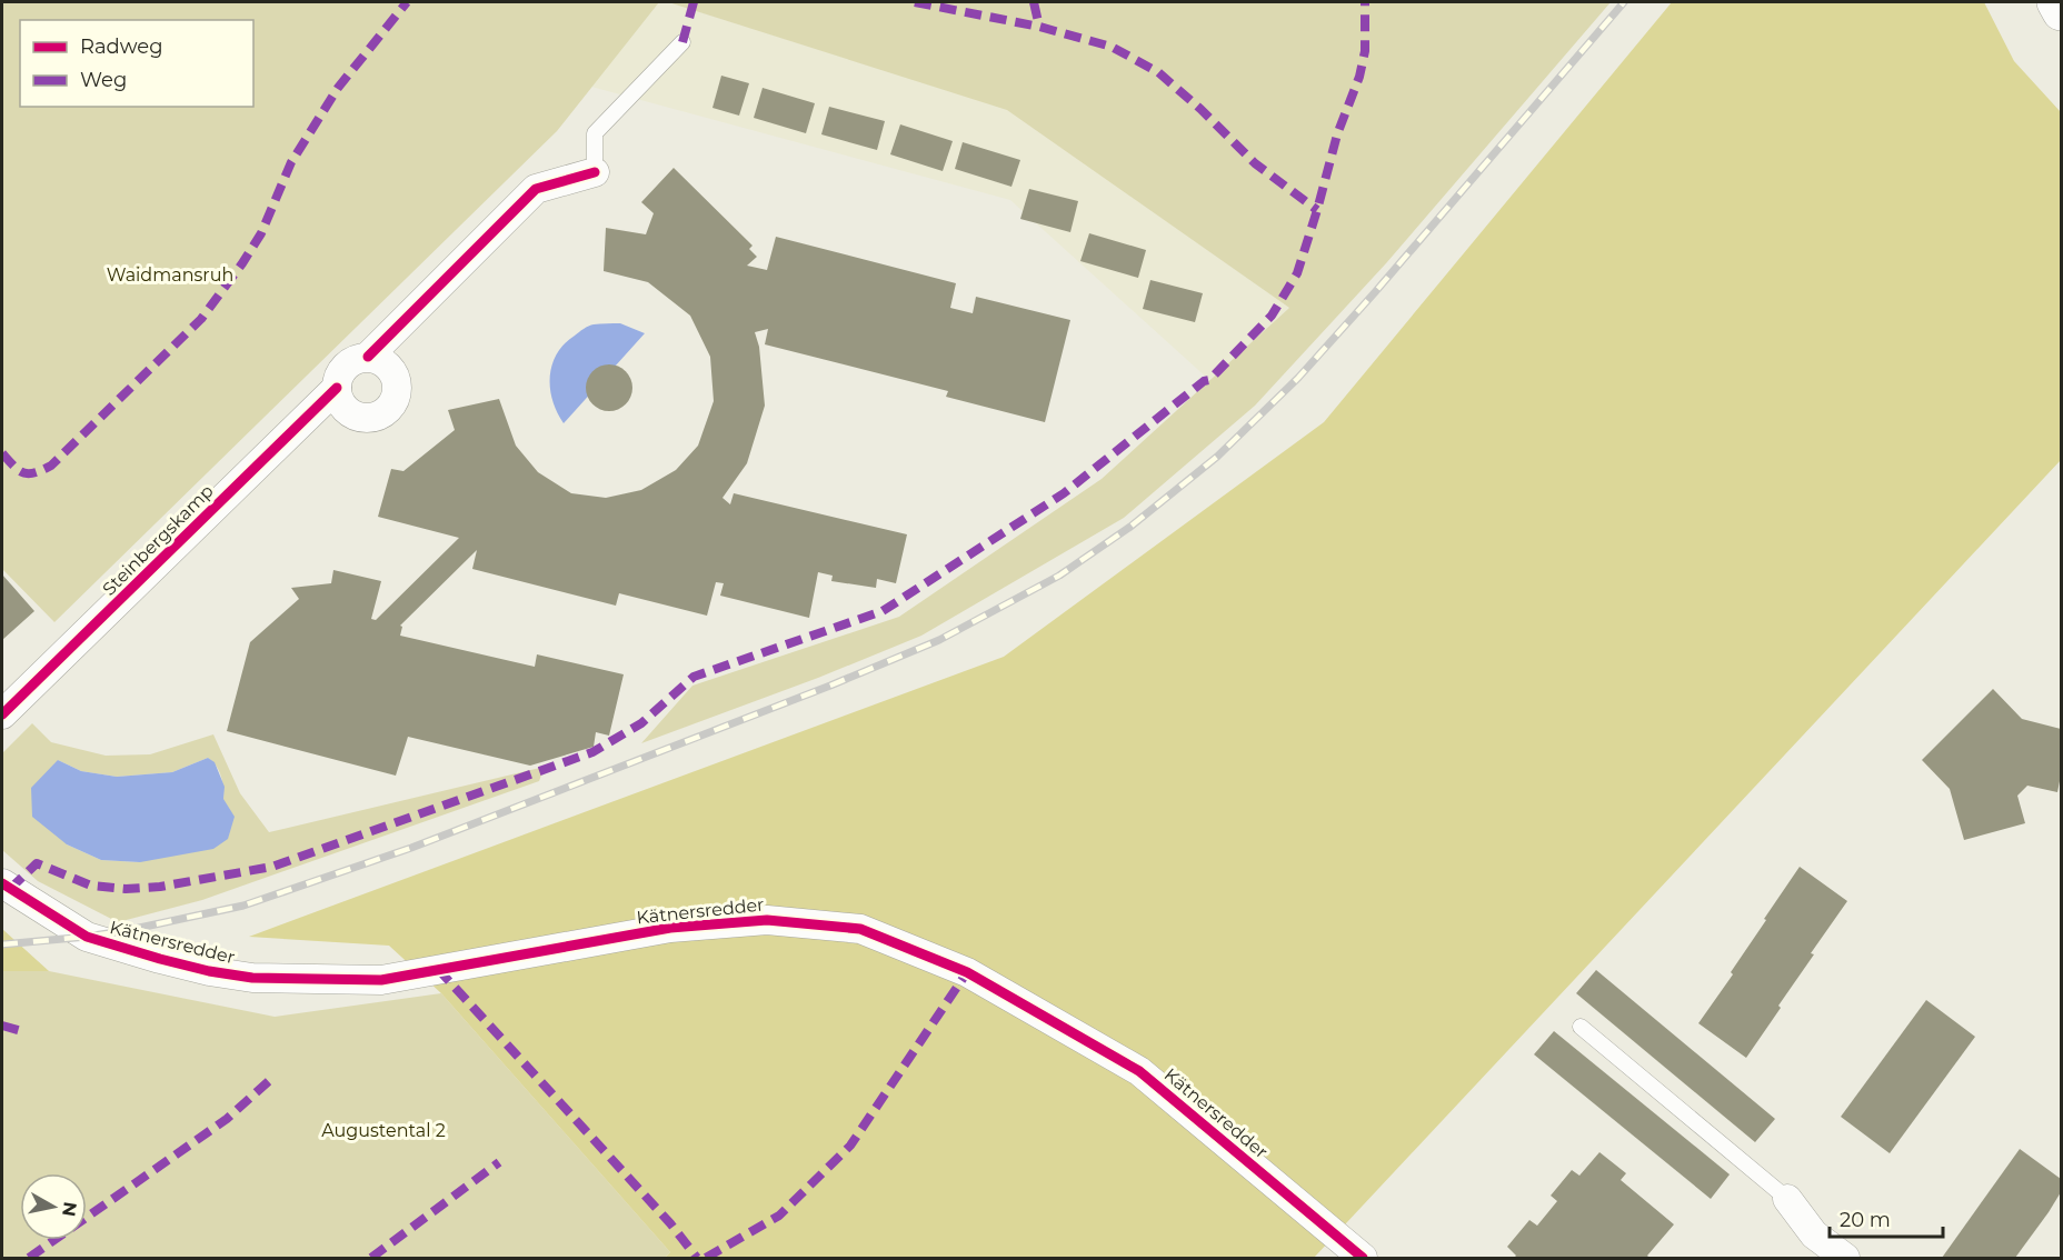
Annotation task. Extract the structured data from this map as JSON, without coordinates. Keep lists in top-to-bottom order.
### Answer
{
  "streets": {
    "street": ["Steinbergskamp", "Kätnersredder"]
  },
  "parks": ["Waidmansruh", "Augustental 2"],
  "legend": ["Radweg", "Weg"],
  "scale_bar": "20 m",
  "north": "right"
}
